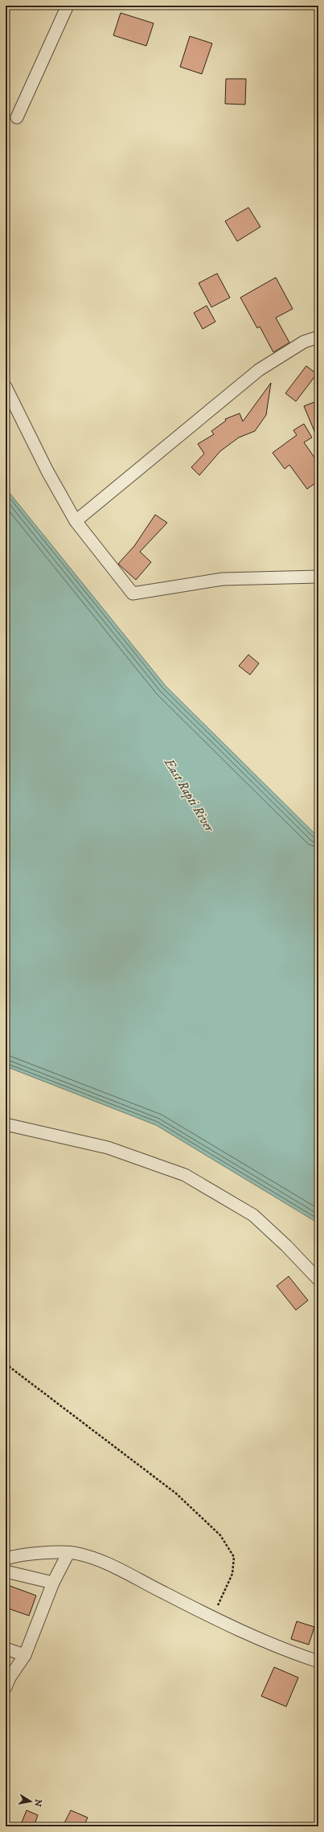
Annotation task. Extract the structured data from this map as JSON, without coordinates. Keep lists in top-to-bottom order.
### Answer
{
  "water": ["East Rapti River"],
  "north": "right"
}
